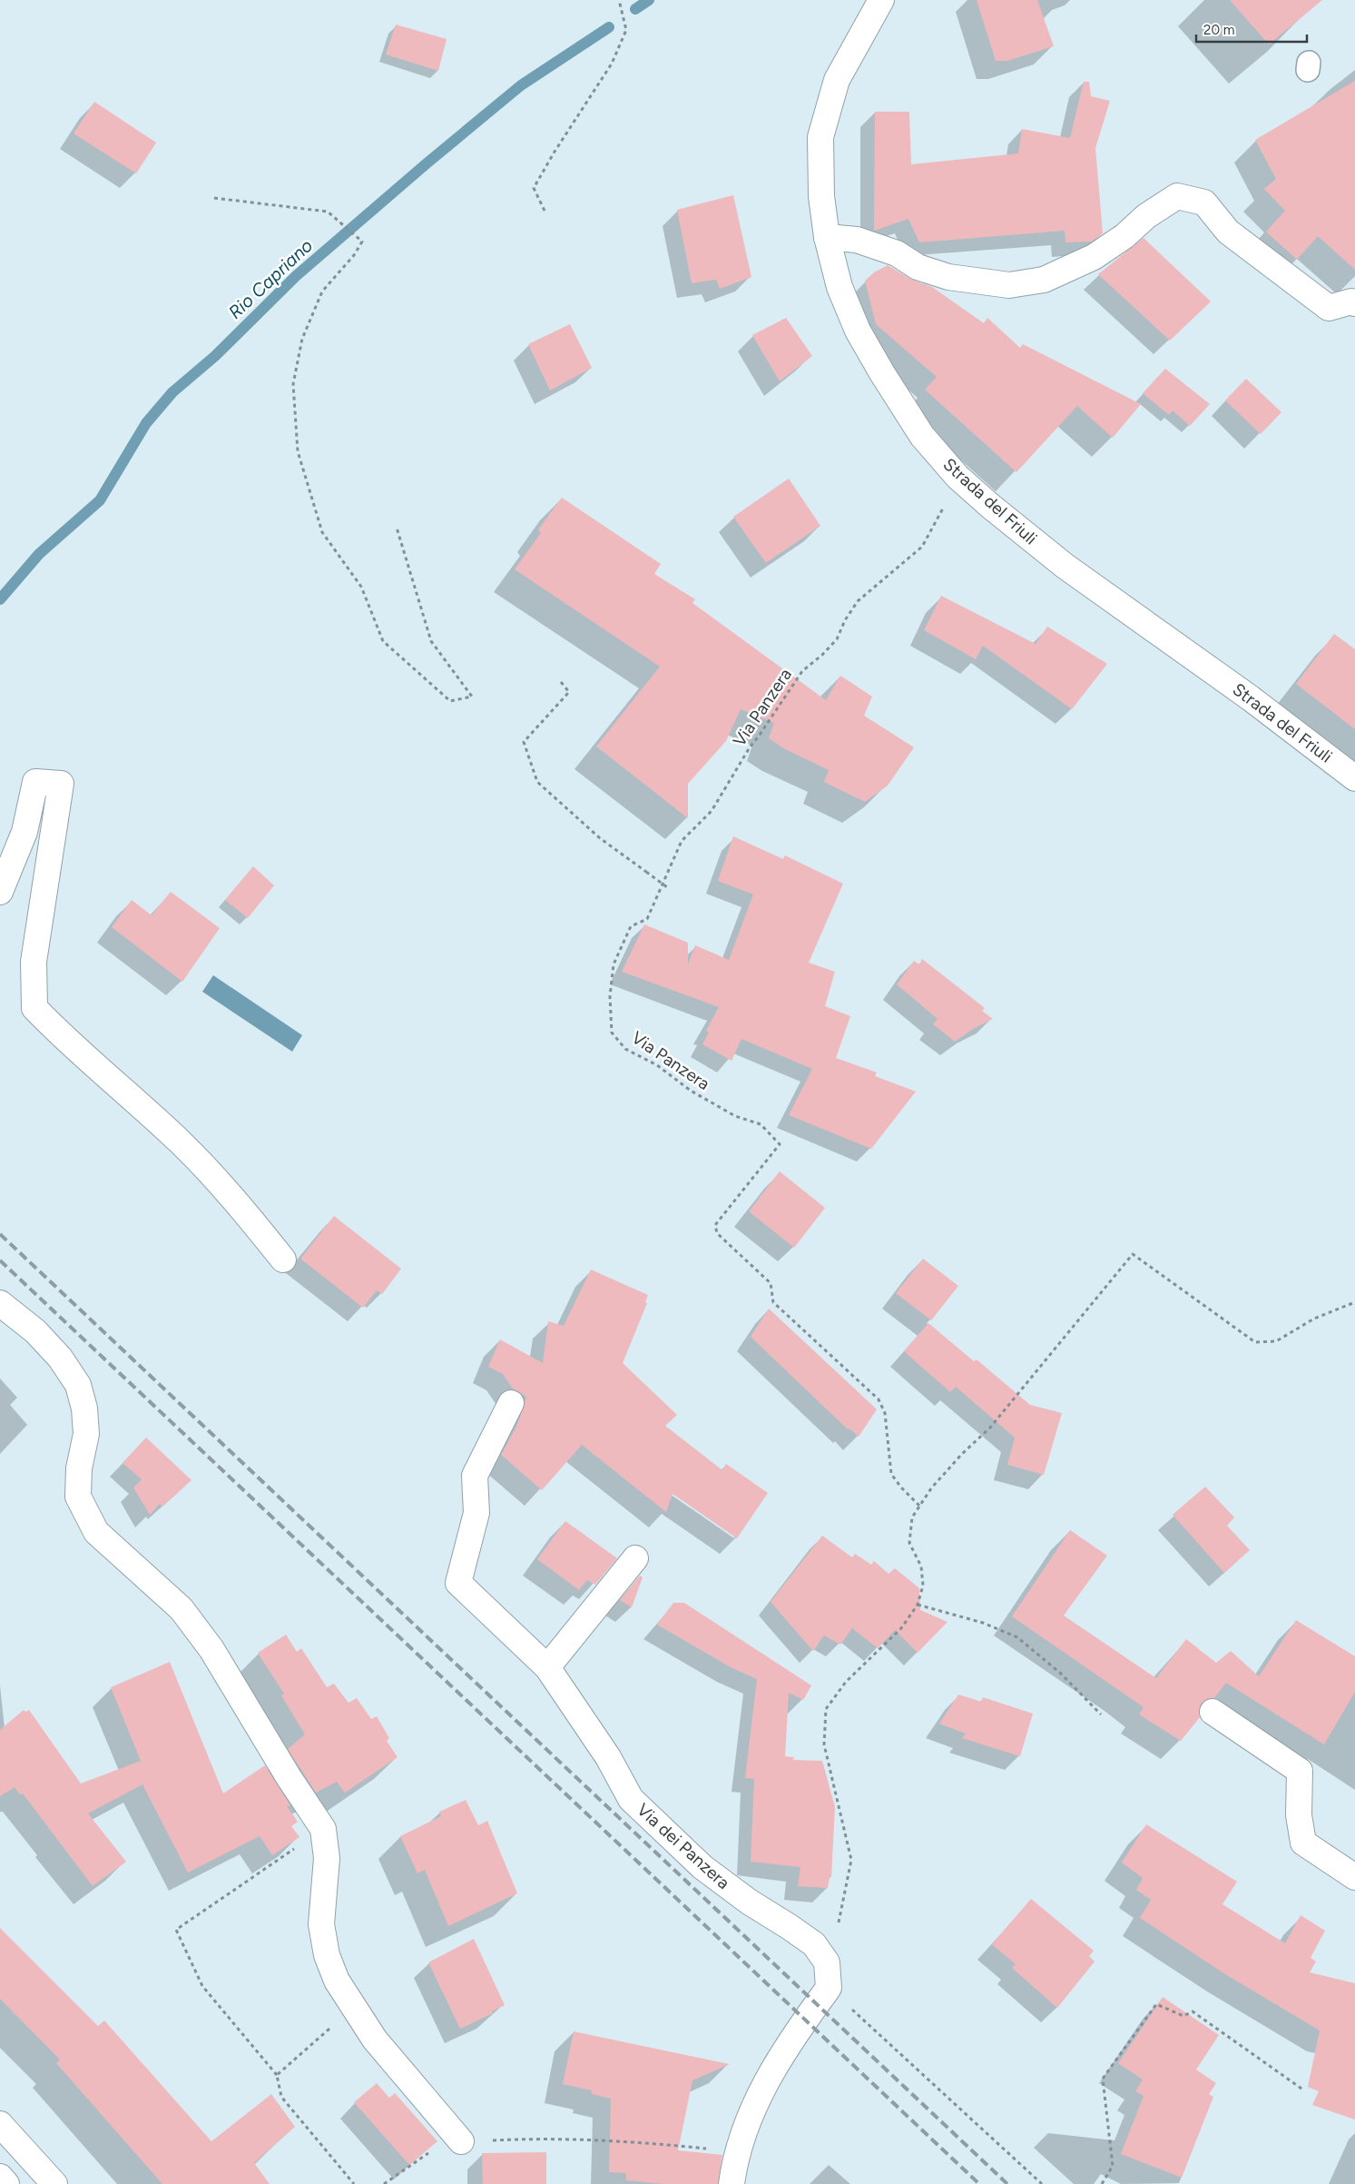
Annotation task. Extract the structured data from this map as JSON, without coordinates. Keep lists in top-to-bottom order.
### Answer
{
  "streets": {
    "street": ["Strada del Friuli", "Via dei Panzera"],
    "path": ["Via Panzera"]
  },
  "crossings": [
    ["Strada del Friuli", "Via Panzera"]
  ],
  "water": ["Rio Capriano"],
  "scale_bar": "20 m"
}
